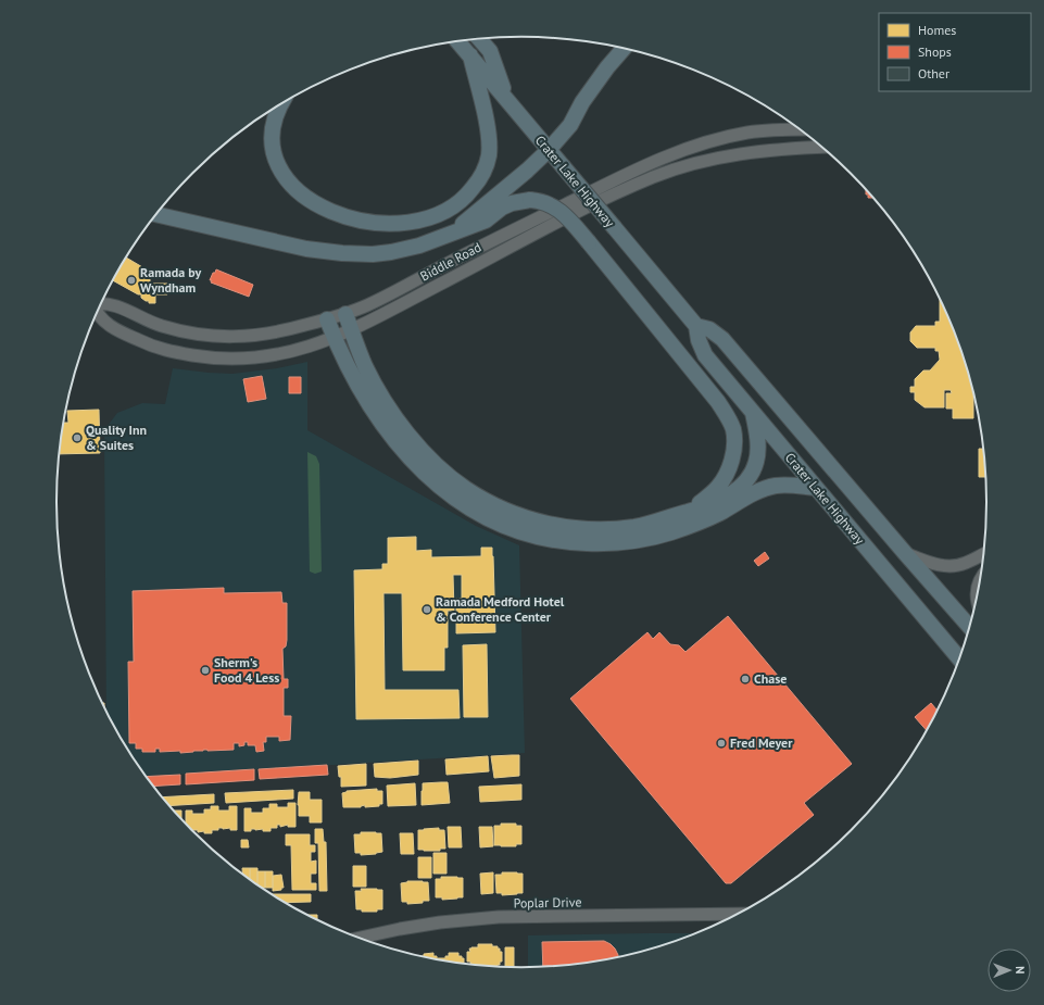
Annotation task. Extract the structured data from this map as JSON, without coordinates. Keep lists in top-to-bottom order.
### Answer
{
  "streets": {
    "highway": ["Crater Lake Highway"],
    "main road": ["Biddle Road", "Poplar Drive"]
  },
  "places": [
    "Ramada by Wyndham",
    "Quality Inn & Suites",
    "Ramada Medford Hotel & Conference Center",
    "Sherm's Food 4 Less",
    "Chase",
    "Fred Meyer"
  ],
  "legend": ["Homes", "Shops", "Other"],
  "north": "right"
}
